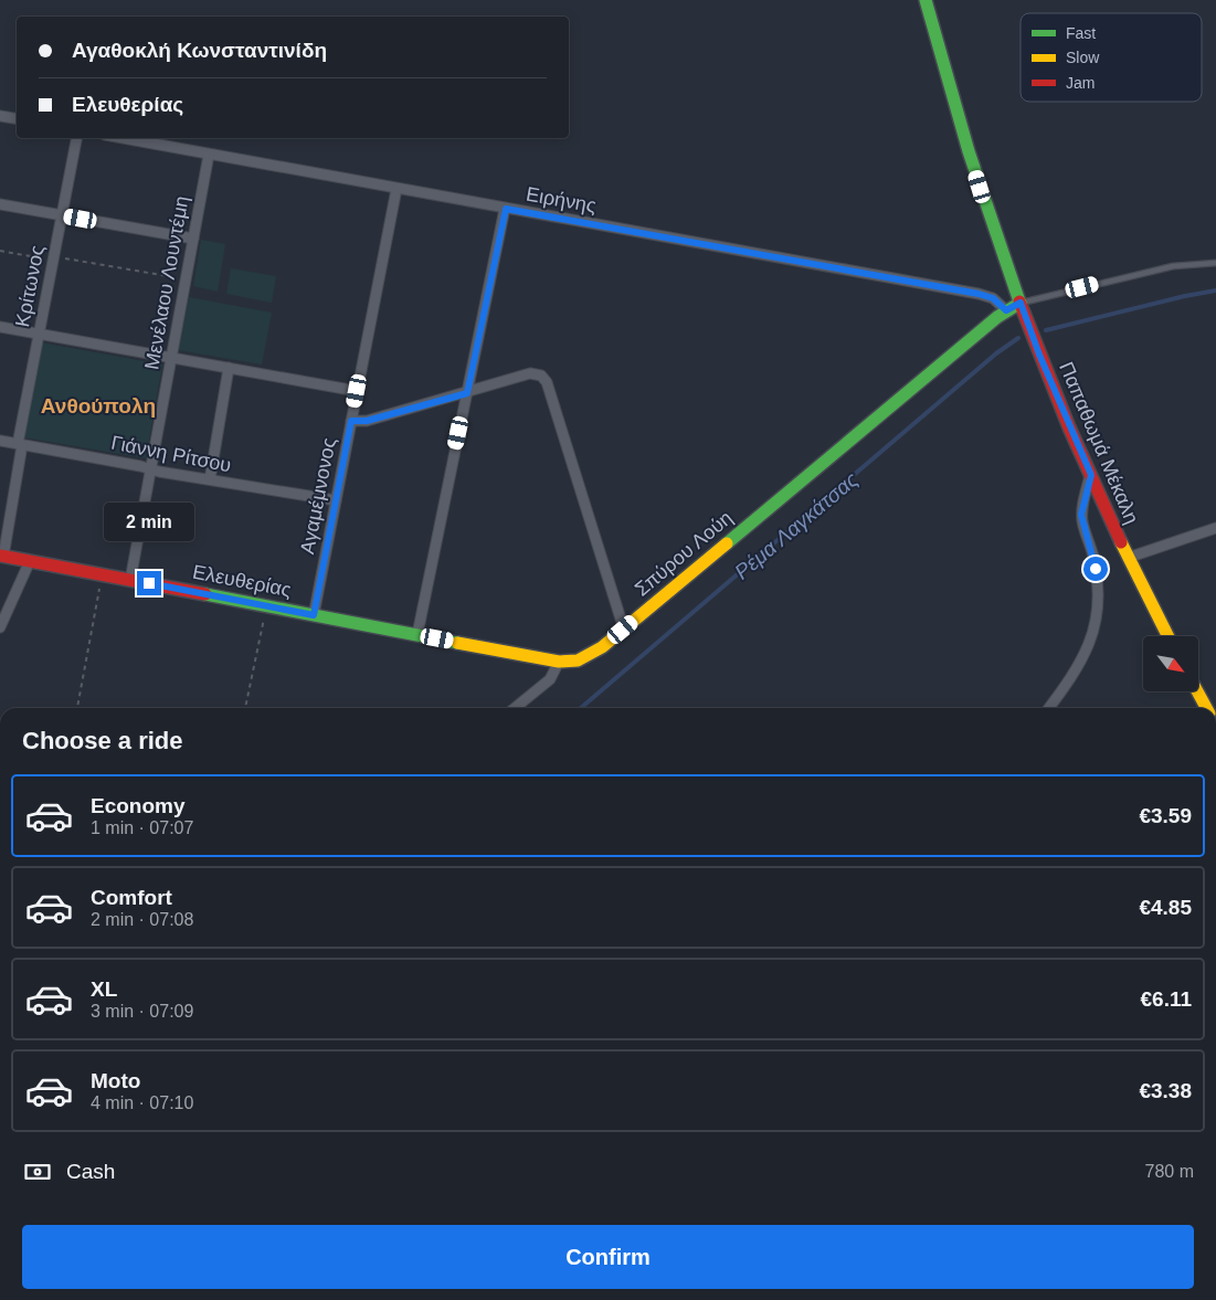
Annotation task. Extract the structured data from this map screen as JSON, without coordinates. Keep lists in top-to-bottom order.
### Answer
{
  "streets": {
    "street": [
      "Ειρήνης",
      "Μενέλαου Λουντέμη",
      "Κρίτωνος",
      "Παπαθωμά Μέκαλη",
      "Γιάννη Ρίτσου",
      "Αγαμέμνονoς",
      "Σπύρου Λούη",
      "Ελευθερίας"
    ]
  },
  "crossings": [
    ["Ειρήνης", "Μενέλαου Λουντέμη"],
    ["Ειρήνης", "Αγαμέμνονoς"],
    ["Ειρήνης", "Σπύρου Λούη"],
    ["Μενέλαου Λουντέμη", "Γιάννη Ρίτσου"],
    ["Μενέλαου Λουντέμη", "Ελευθερίας"],
    ["Κρίτωνος", "Γιάννη Ρίτσου"],
    ["Κρίτωνος", "Ελευθερίας"],
    ["Παπαθωμά Μέκαλη", "Σπύρου Λούη"],
    ["Γιάννη Ρίτσου", "Αγαμέμνονoς"],
    ["Αγαμέμνονoς", "Σπύρου Λούη"],
    ["Αγαμέμνονoς", "Ελευθερίας"],
    ["Σπύρου Λούη", "Ελευθερίας"]
  ],
  "districts": ["Ανθούπολη"],
  "water": ["Ρέμα Λαγκάτσας"],
  "legend": ["Fast", "Slow", "Jam"],
  "north": "bottom right",
  "page": {
    "banner": ["Αγαθοκλή Κωνσταντινίδη", "Ελευθερίας"],
    "bubble": "2 min",
    "heading": "Choose a ride",
    "list": [
      {
        "name": "Economy",
        "note": "1 min · 07:07",
        "value": "€3.59"
      },
      {
        "name": "Comfort",
        "note": "2 min · 07:08",
        "value": "€4.85"
      },
      {
        "name": "XL",
        "note": "3 min · 07:09",
        "value": "€6.11"
      },
      {
        "name": "Moto",
        "note": "4 min · 07:10",
        "value": "€3.38"
      }
    ],
    "pay": ["Cash", "780 m"],
    "buttons": "Confirm"
  }
}
